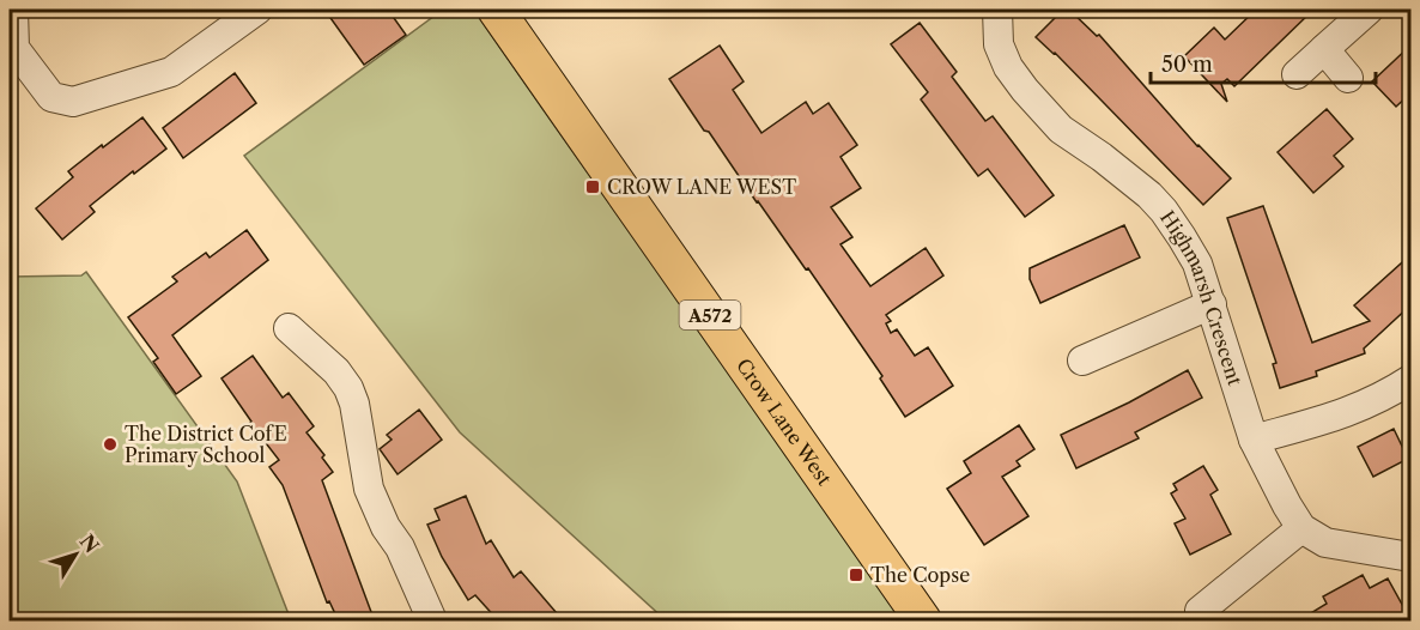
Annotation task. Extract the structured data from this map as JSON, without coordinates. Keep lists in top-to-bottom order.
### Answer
{
  "streets": {
    "main road": ["A572", "Crow Lane West"],
    "street": ["Highmarsh Crescent"]
  },
  "places": {
    "transit": ["CROW LANE WEST", "The Copse"],
    "other": ["The District CofE Primary School"]
  },
  "scale_bar": "50 m",
  "north": "top right"
}
